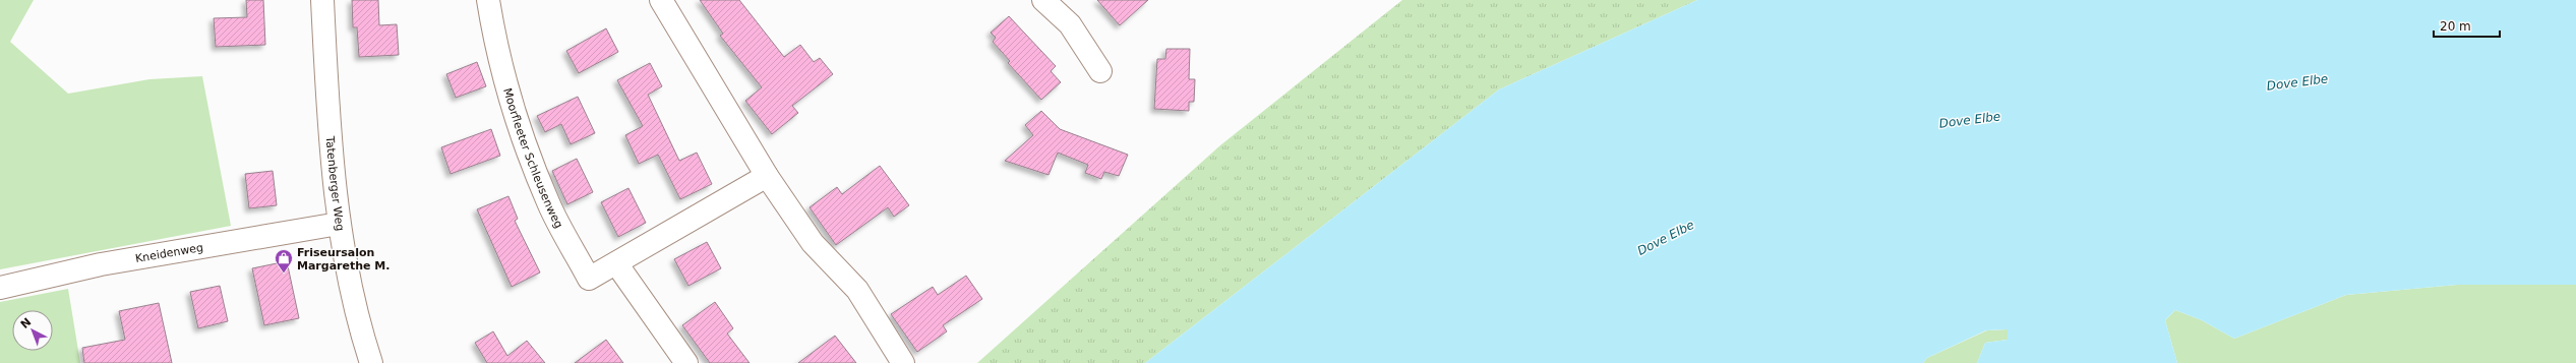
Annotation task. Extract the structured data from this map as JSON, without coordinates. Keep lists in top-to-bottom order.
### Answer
{
  "streets": {
    "street": ["Moorfleeter Schleusenweg", "Tatenberger Weg", "Kneidenweg"]
  },
  "crossings": [
    ["Tatenberger Weg", "Kneidenweg"]
  ],
  "water": ["Dove Elbe"],
  "places": {
    "shop": ["Friseursalon Margarethe M."]
  },
  "scale_bar": "20 m",
  "north": "top left"
}
